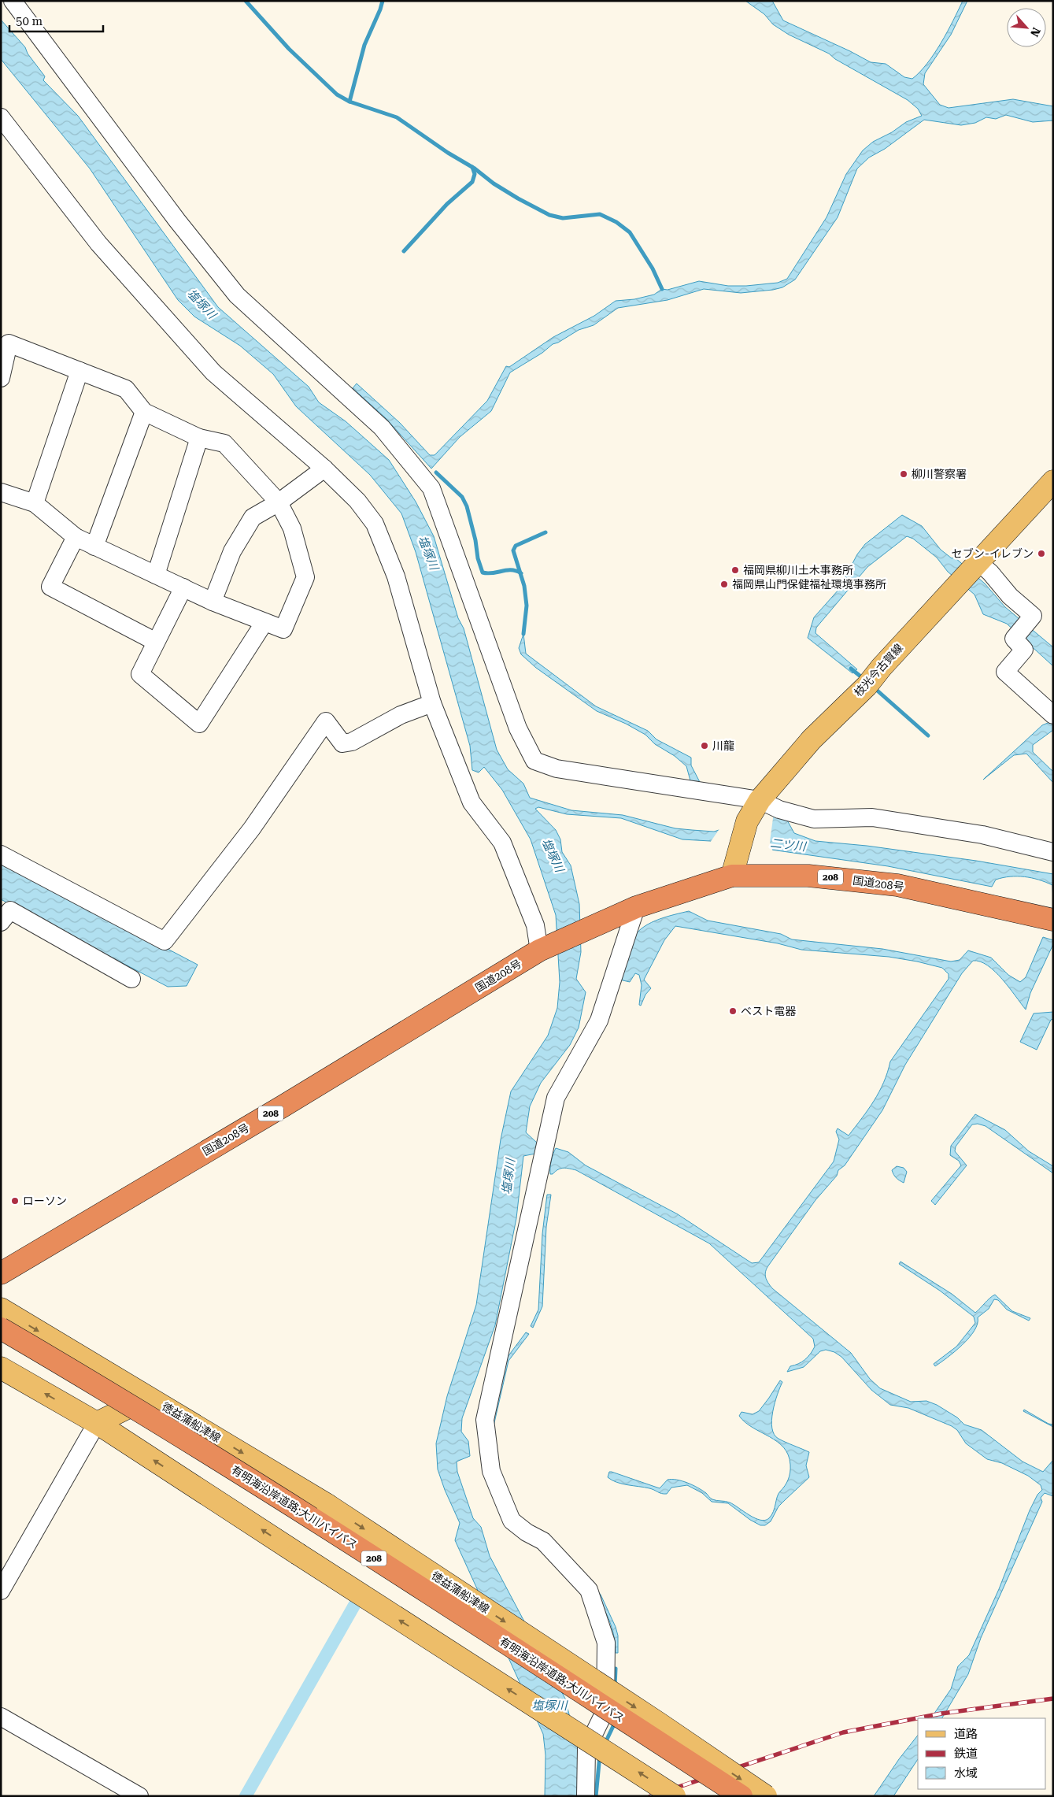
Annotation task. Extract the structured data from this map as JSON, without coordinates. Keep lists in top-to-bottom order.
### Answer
{
  "streets": {
    "highway": ["208", "国道208号", "有明海沿岸道路;大川バイパス"],
    "main road": ["枝光今古賀線", "徳益蒲船津線"]
  },
  "crossings": [
    ["枝光今古賀線", "国道208号"]
  ],
  "water": ["塩塚川", "二ツ川"],
  "places": [
    "柳川警察署",
    "セブン-イレブン",
    "福岡県柳川土木事務所",
    "福岡県山門保健福祉環境事務所",
    "川龍",
    "ベスト電器",
    "ローソン"
  ],
  "legend": ["道路", "鉄道", "水域"],
  "scale_bar": "50 m",
  "north": "bottom right"
}
